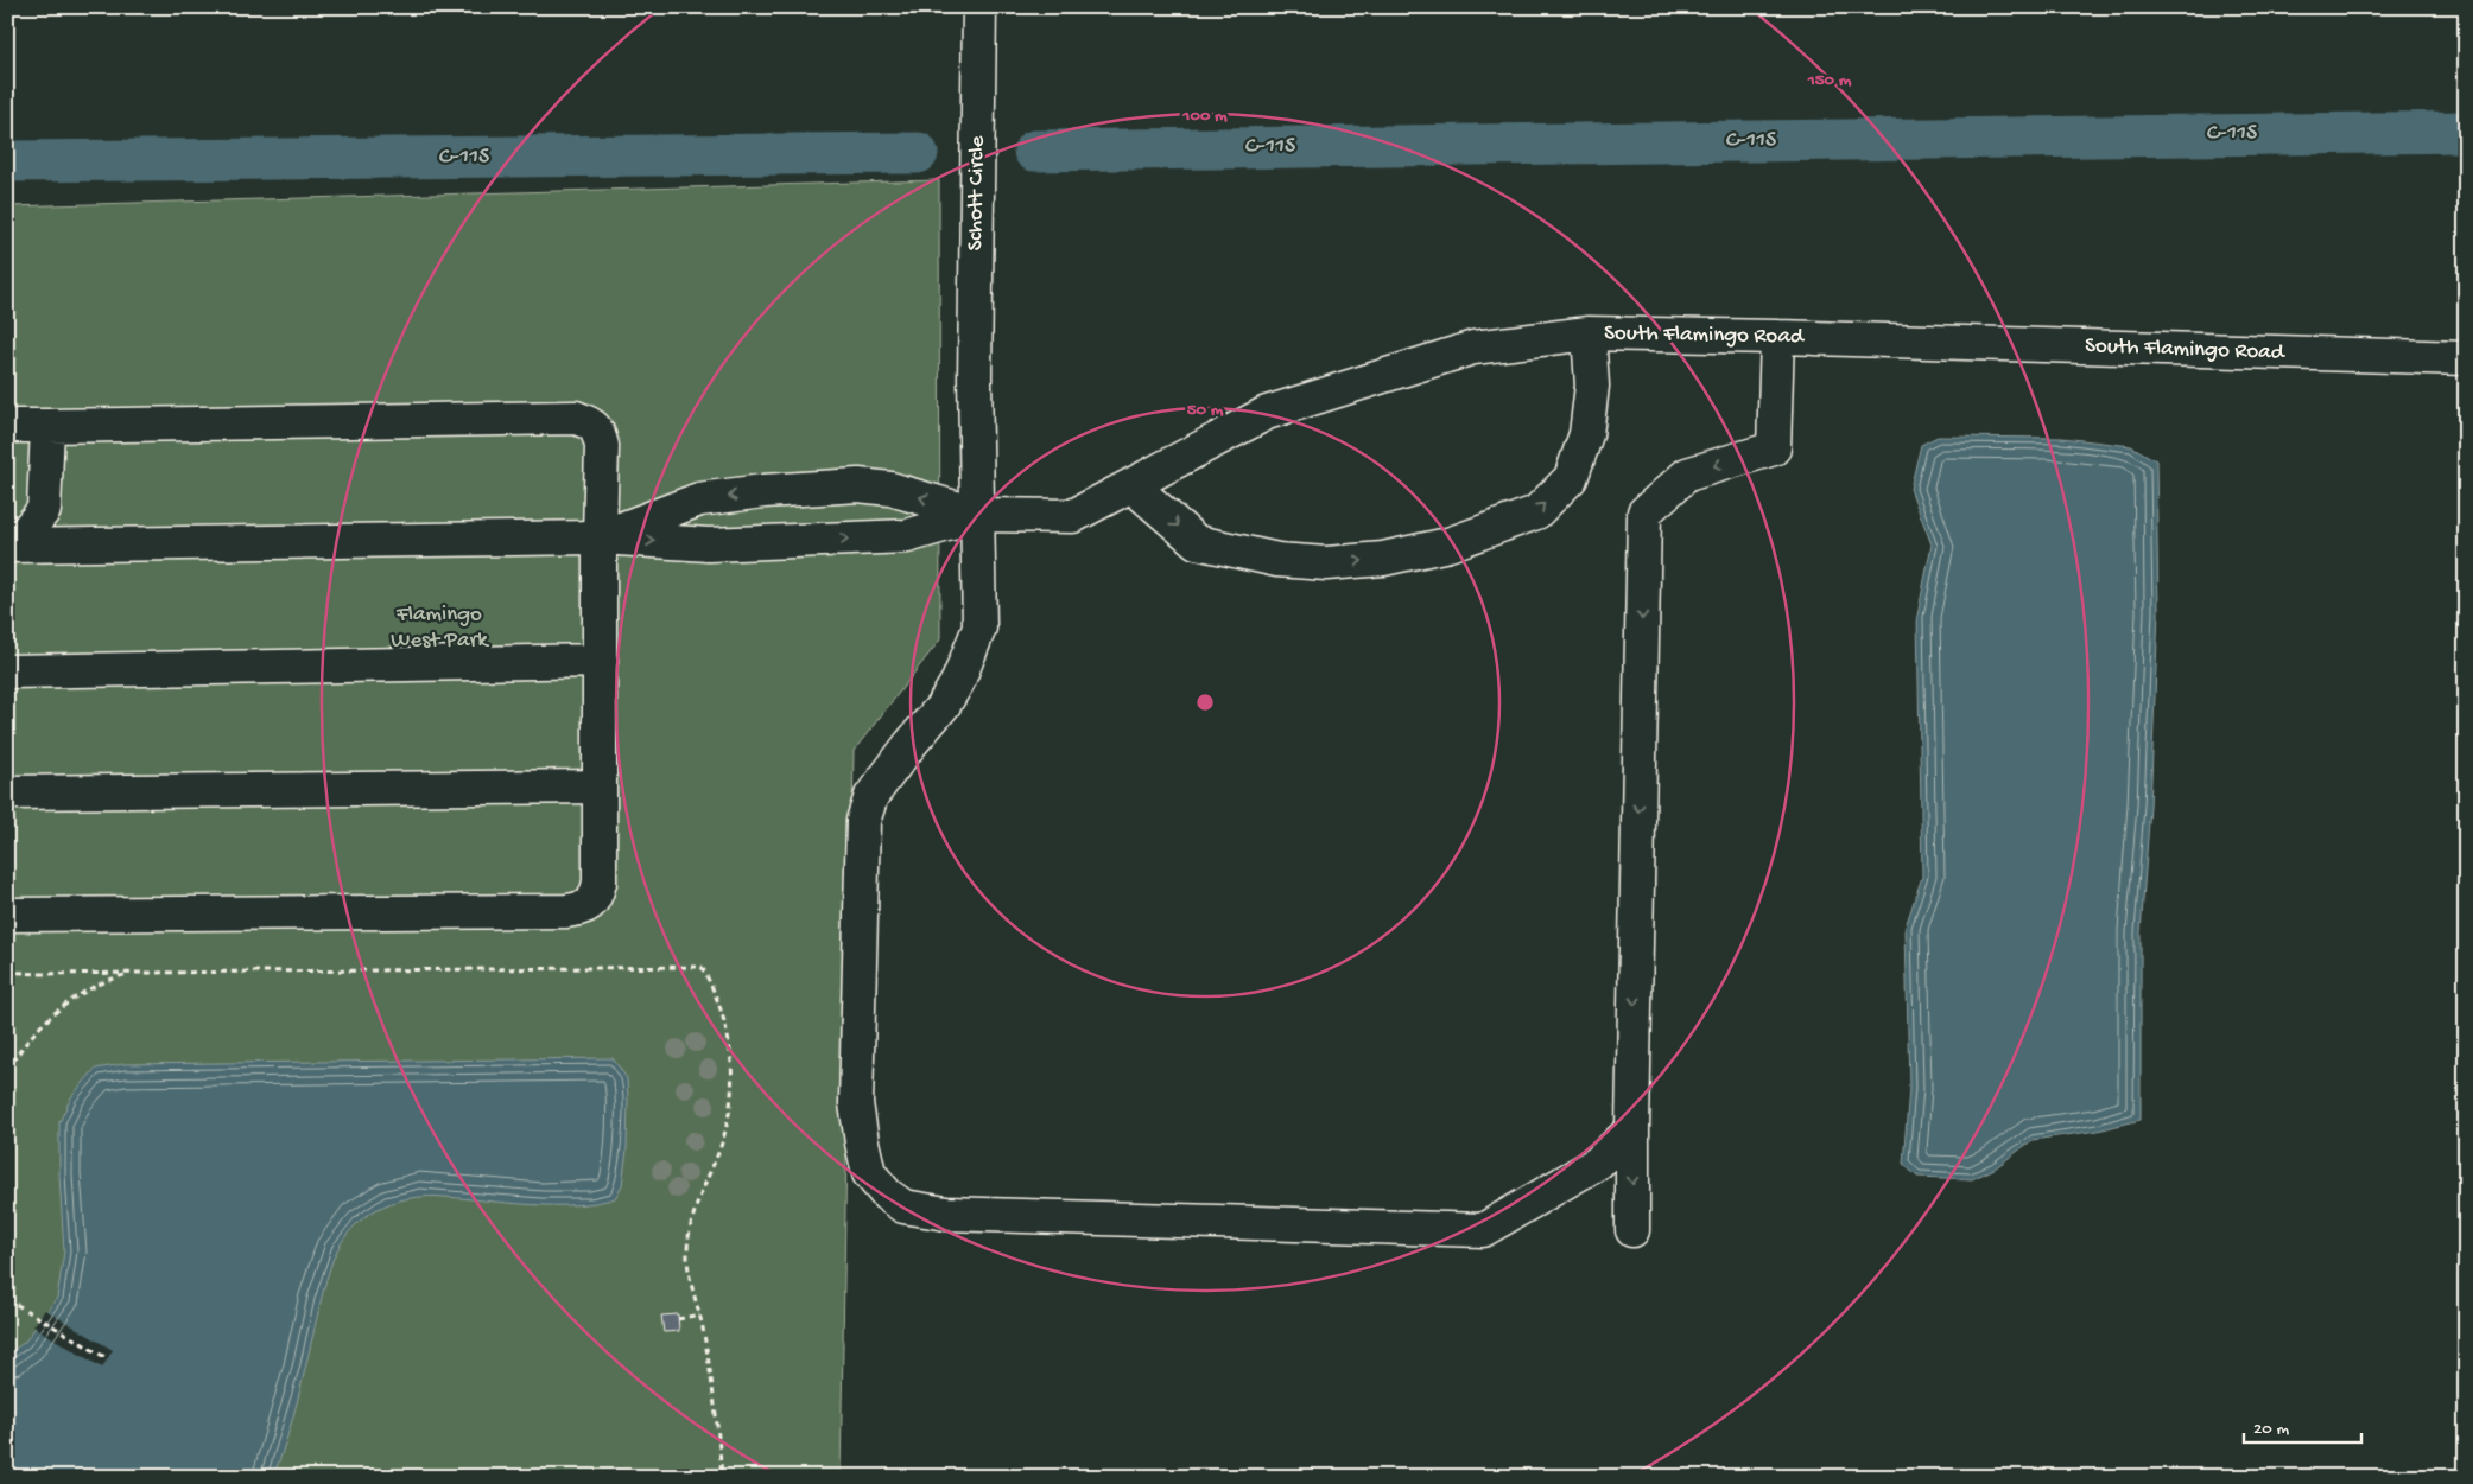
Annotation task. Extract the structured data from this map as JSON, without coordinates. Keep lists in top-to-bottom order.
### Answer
{
  "streets": {
    "street": ["Schott Circle", "South Flamingo Road"]
  },
  "crossings": [
    ["Schott Circle", "South Flamingo Road"]
  ],
  "water": ["C-11S"],
  "parks": ["Flamingo West Park"],
  "scale_bar": "20 m",
  "rings": ["150 m", "100 m", "50 m"]
}
